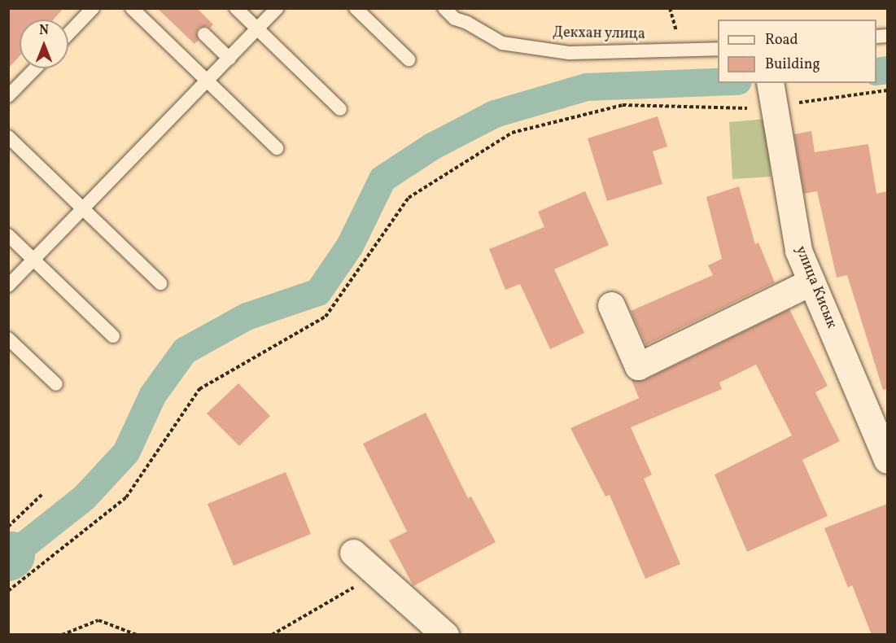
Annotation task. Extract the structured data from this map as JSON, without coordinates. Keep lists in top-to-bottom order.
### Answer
{
  "streets": {
    "street": ["улица Кисык"],
    "lane": ["Декхан улица"]
  },
  "legend": ["Road", "Building"],
  "north": "top"
}
